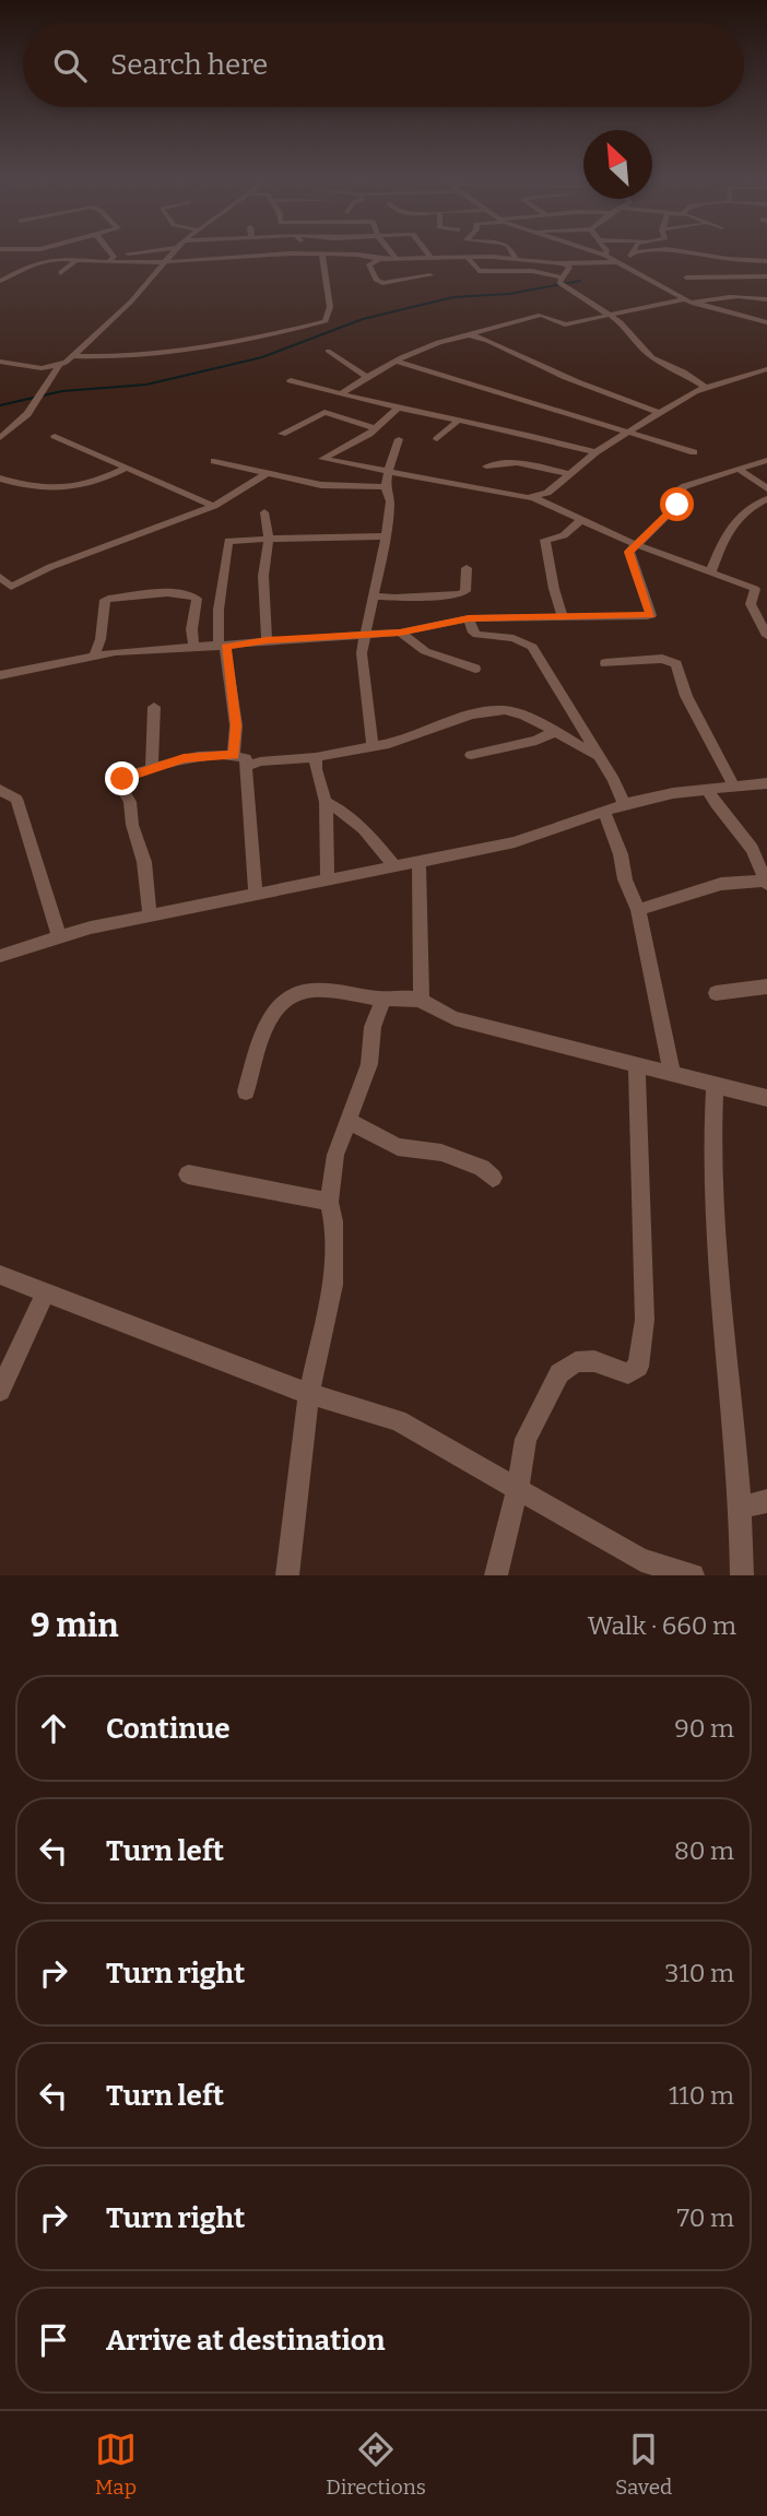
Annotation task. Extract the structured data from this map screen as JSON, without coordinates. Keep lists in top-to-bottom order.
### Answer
{
  "north": "top left",
  "page": {
    "search": "Search here",
    "heading": ["9 min", "Walk · 660 m"],
    "list": [
      ["Continue", "90 m"],
      ["Turn left", "80 m"],
      ["Turn right", "310 m"],
      ["Turn left", "110 m"],
      ["Turn right", "70 m"],
      "Arrive at destination"
    ],
    "nav": ["Map", "Directions", "Saved"]
  }
}
